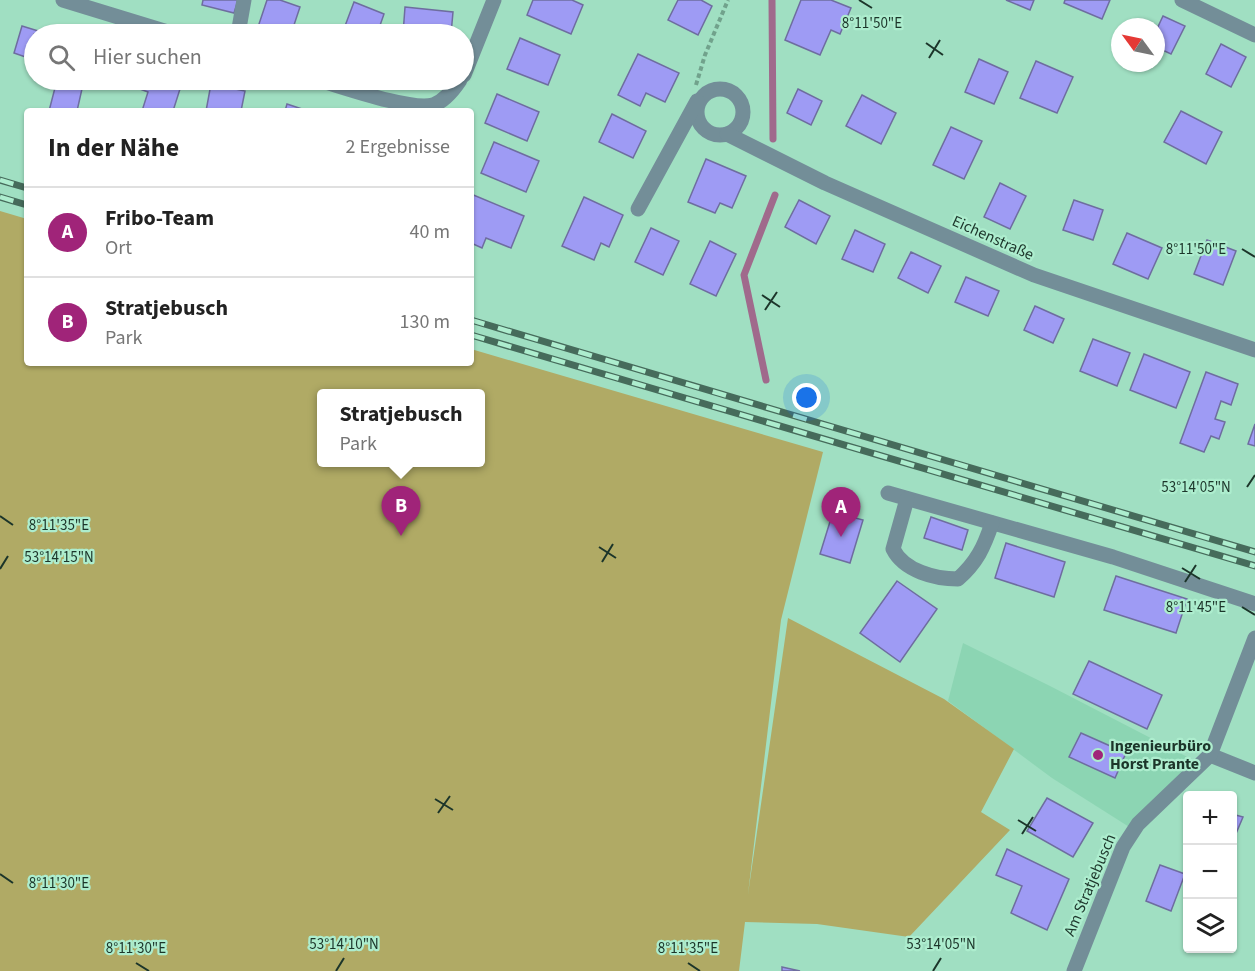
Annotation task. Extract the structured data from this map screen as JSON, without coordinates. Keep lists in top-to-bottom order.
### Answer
{
  "streets": {
    "street": ["Eichenstraße", "Am Stratjebusch"]
  },
  "places": ["Ingenieurbüro Horst Prante"],
  "north": "top left",
  "page": {
    "search": "Hier suchen",
    "heading": ["In der Nähe", "2 Ergebnisse"],
    "list": [
      {
        "mark": "A",
        "name": "Fribo-Team",
        "note": "Ort",
        "value": "40 m"
      },
      {
        "mark": "B",
        "name": "Stratjebusch",
        "note": "Park",
        "value": "130 m"
      }
    ],
    "popup": ["Stratjebusch", "Park"],
    "pins": ["B", "A"],
    "map_buttons": ["+", "−"]
  },
  "coordinates": [
    "8°11'50\"E",
    "53°14'05\"N",
    "8°11'35\"E",
    "53°14'15\"N",
    "8°11'45\"E",
    "8°11'30\"E",
    "53°14'10\"N"
  ]
}
